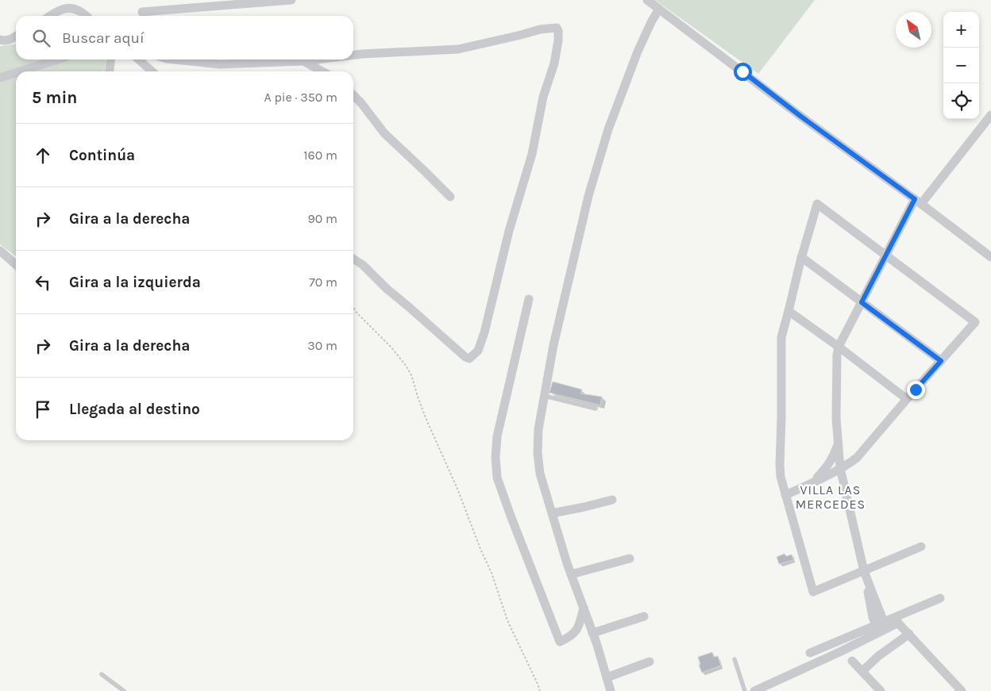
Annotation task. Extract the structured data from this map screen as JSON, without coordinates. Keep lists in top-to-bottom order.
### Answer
{
  "districts": ["VILLA LAS MERCEDES"],
  "north": "top left",
  "page": {
    "map_buttons": ["+", "−"],
    "search": "Buscar aquí",
    "heading": ["5 min", "A pie · 350 m"],
    "list": [
      ["Continúa", "160 m"],
      ["Gira a la derecha", "90 m"],
      ["Gira a la izquierda", "70 m"],
      ["Gira a la derecha", "30 m"],
      "Llegada al destino"
    ]
  }
}
